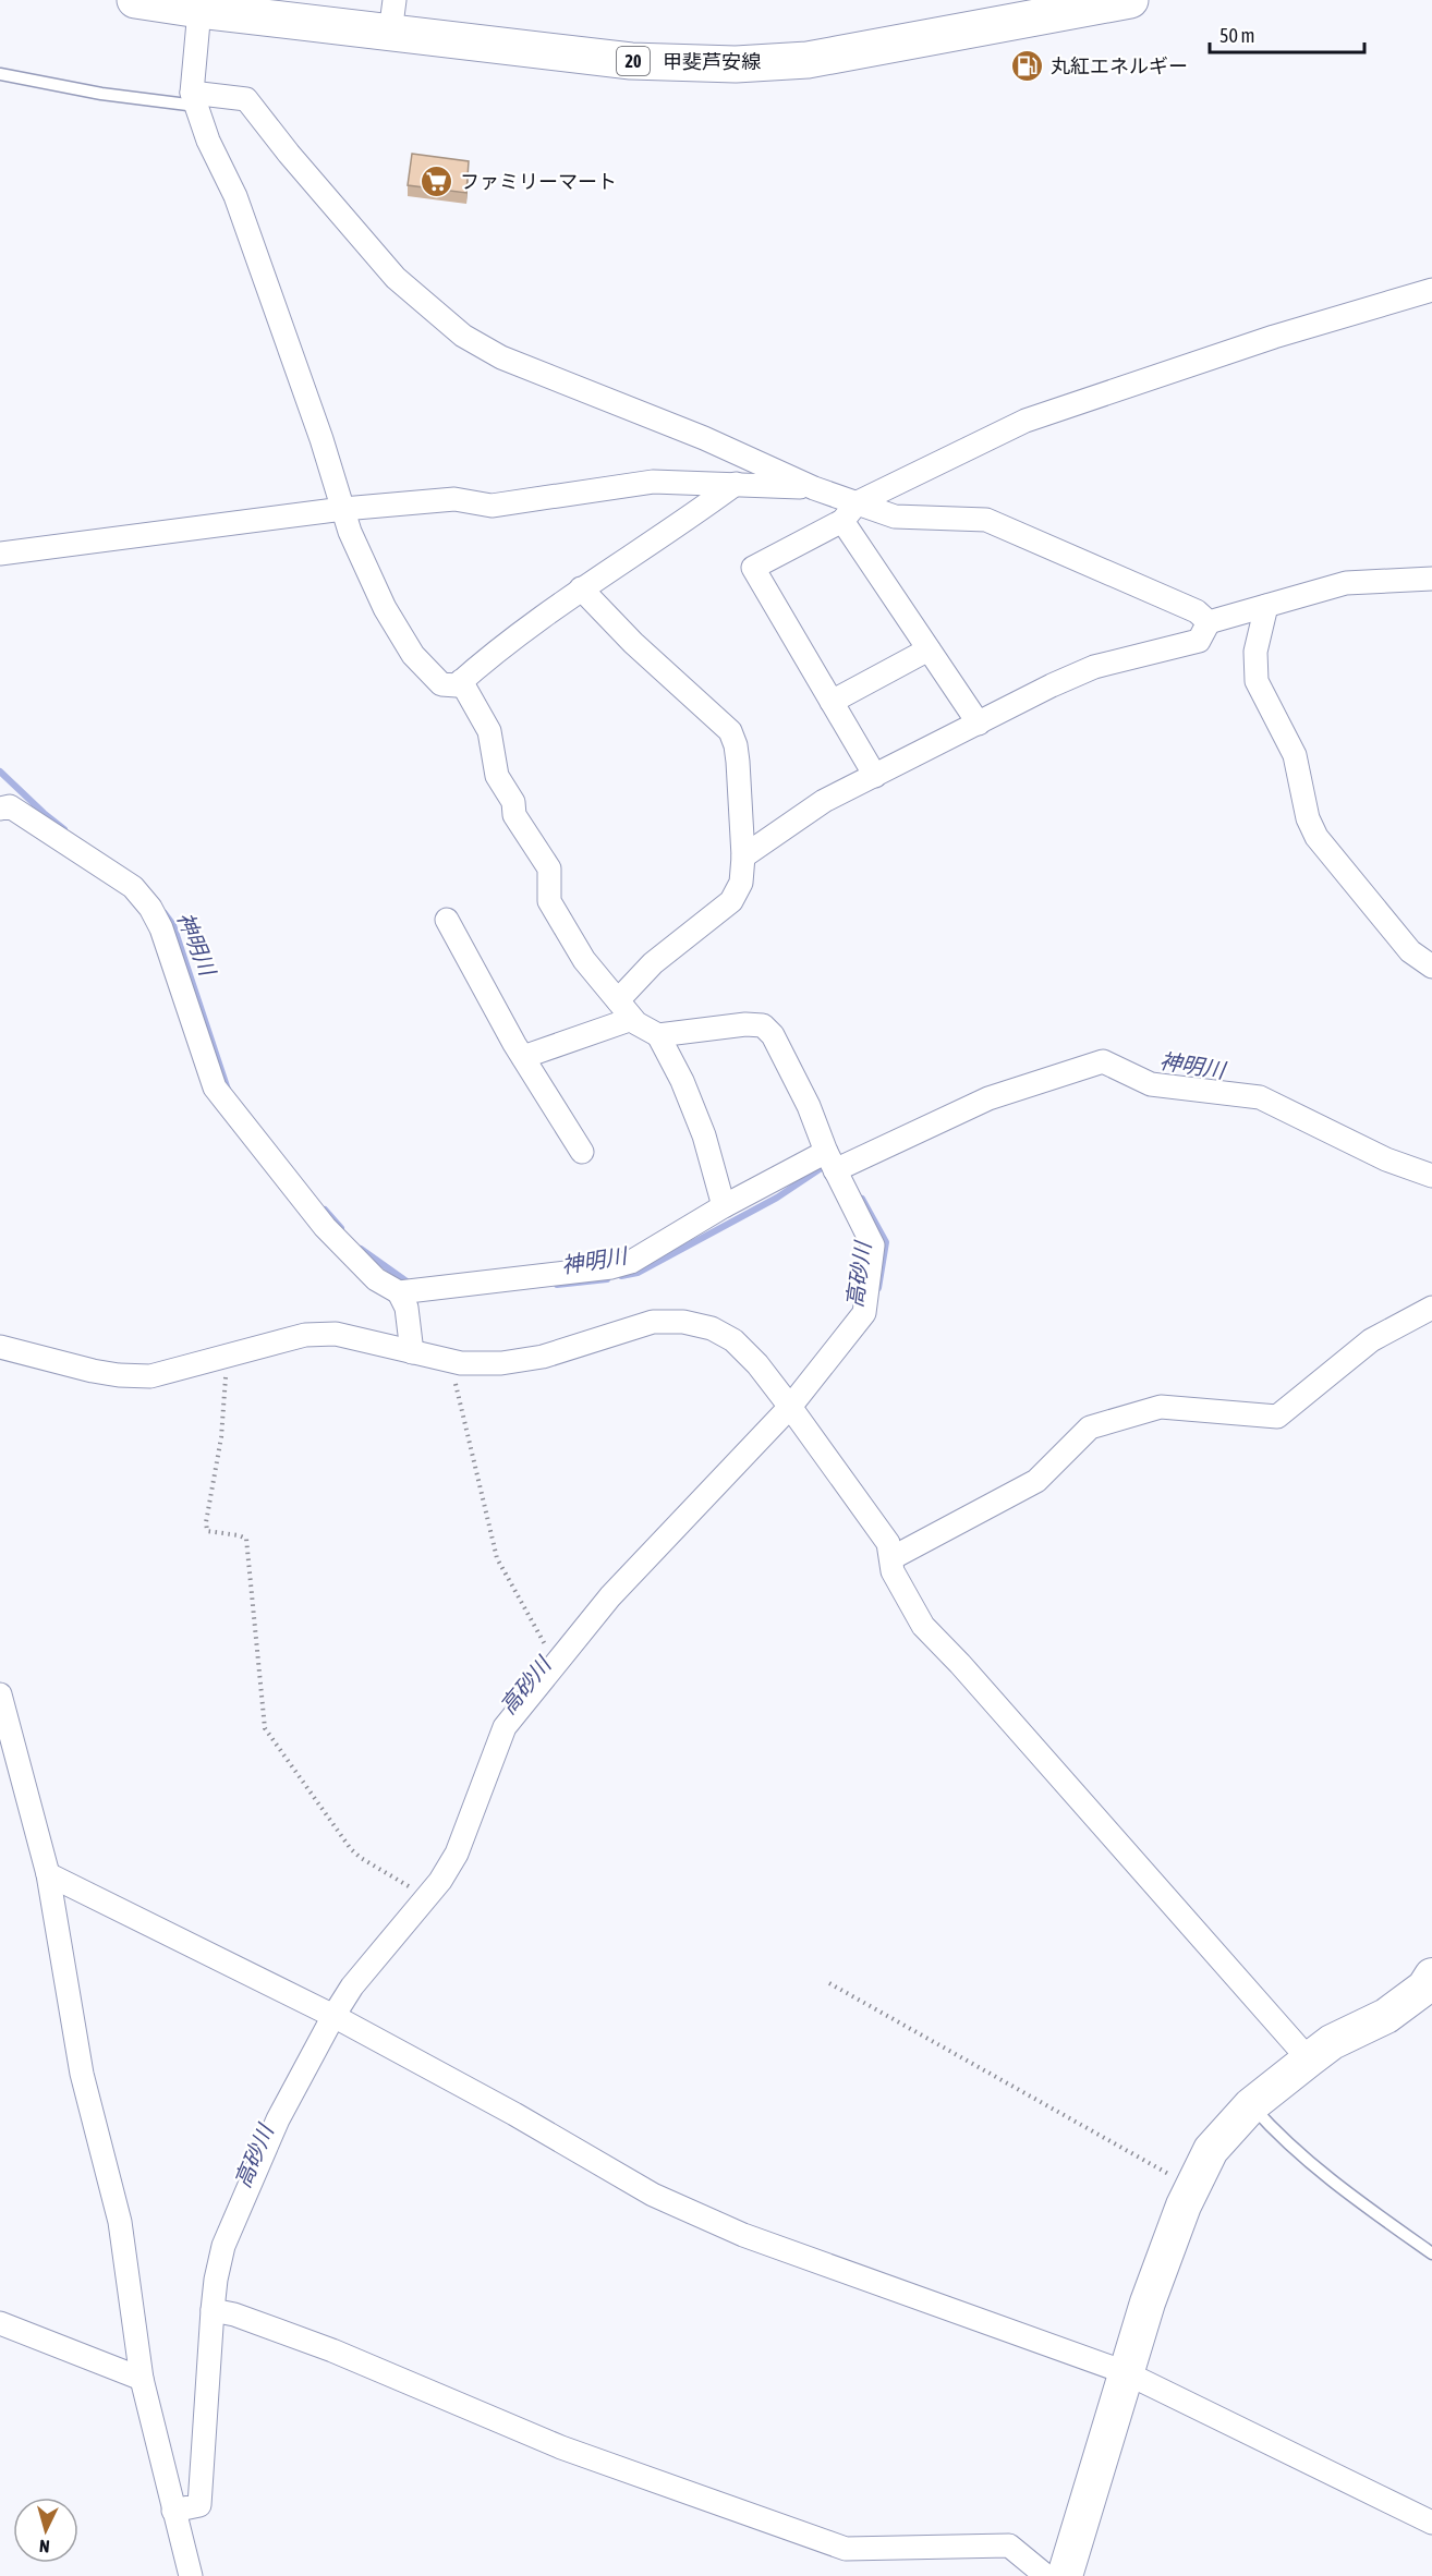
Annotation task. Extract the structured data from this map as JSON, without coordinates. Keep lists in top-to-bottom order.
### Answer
{
  "streets": {
    "main road": ["20", "甲斐芦安線"]
  },
  "water": ["神明川", "高砂川"],
  "places": {
    "fuel station": ["丸紅エネルギー"],
    "supermarket": ["ファミリーマート"]
  },
  "scale_bar": "50 m",
  "north": "bottom"
}
